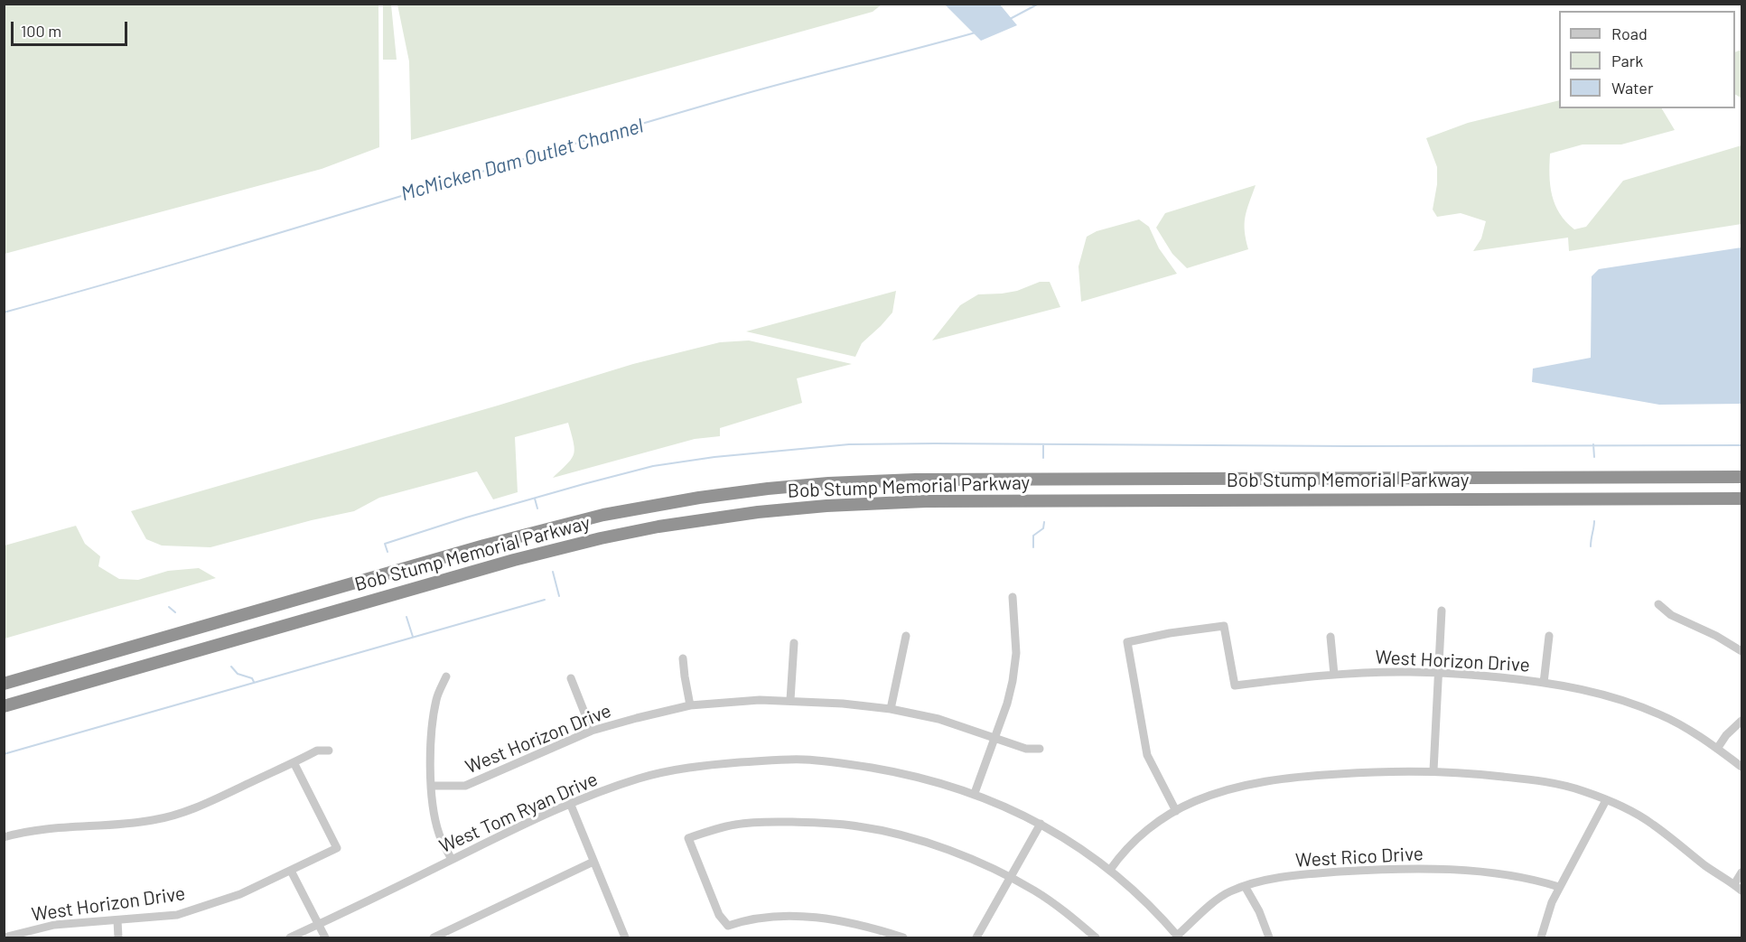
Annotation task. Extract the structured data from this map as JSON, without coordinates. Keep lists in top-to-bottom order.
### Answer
{
  "streets": {
    "highway": ["Bob Stump Memorial Parkway"],
    "street": ["West Horizon Drive", "West Tom Ryan Drive", "West Rico Drive"]
  },
  "crossings": [
    ["West Tom Ryan Drive", "West Rico Drive"]
  ],
  "water": ["McMicken Dam Outlet Channel"],
  "legend": ["Road", "Park", "Water"],
  "scale_bar": "100 m"
}
